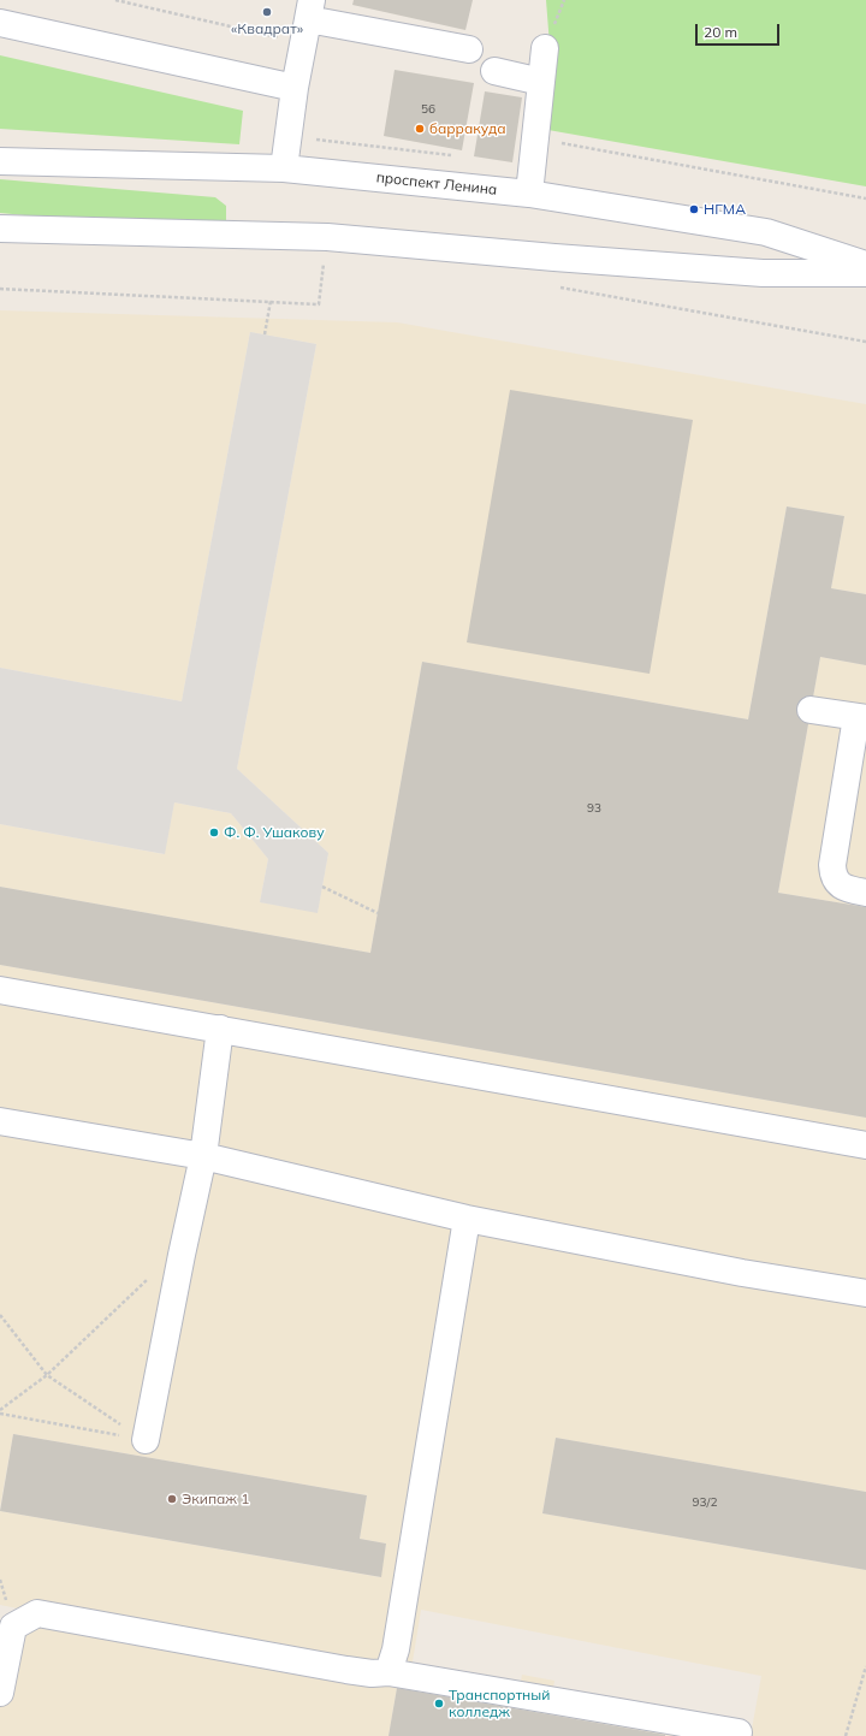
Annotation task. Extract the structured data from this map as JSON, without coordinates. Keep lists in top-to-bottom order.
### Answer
{
  "streets": {
    "street": ["проспект Ленина"]
  },
  "places": [
    "«Квадрат»",
    "барракуда",
    "НГМА",
    "Ф. Ф. Ушакову",
    "Экипаж 1",
    "Транспортный колледж"
  ],
  "house_numbers": ["56", "93", "93/2"],
  "scale_bar": "20 m"
}
